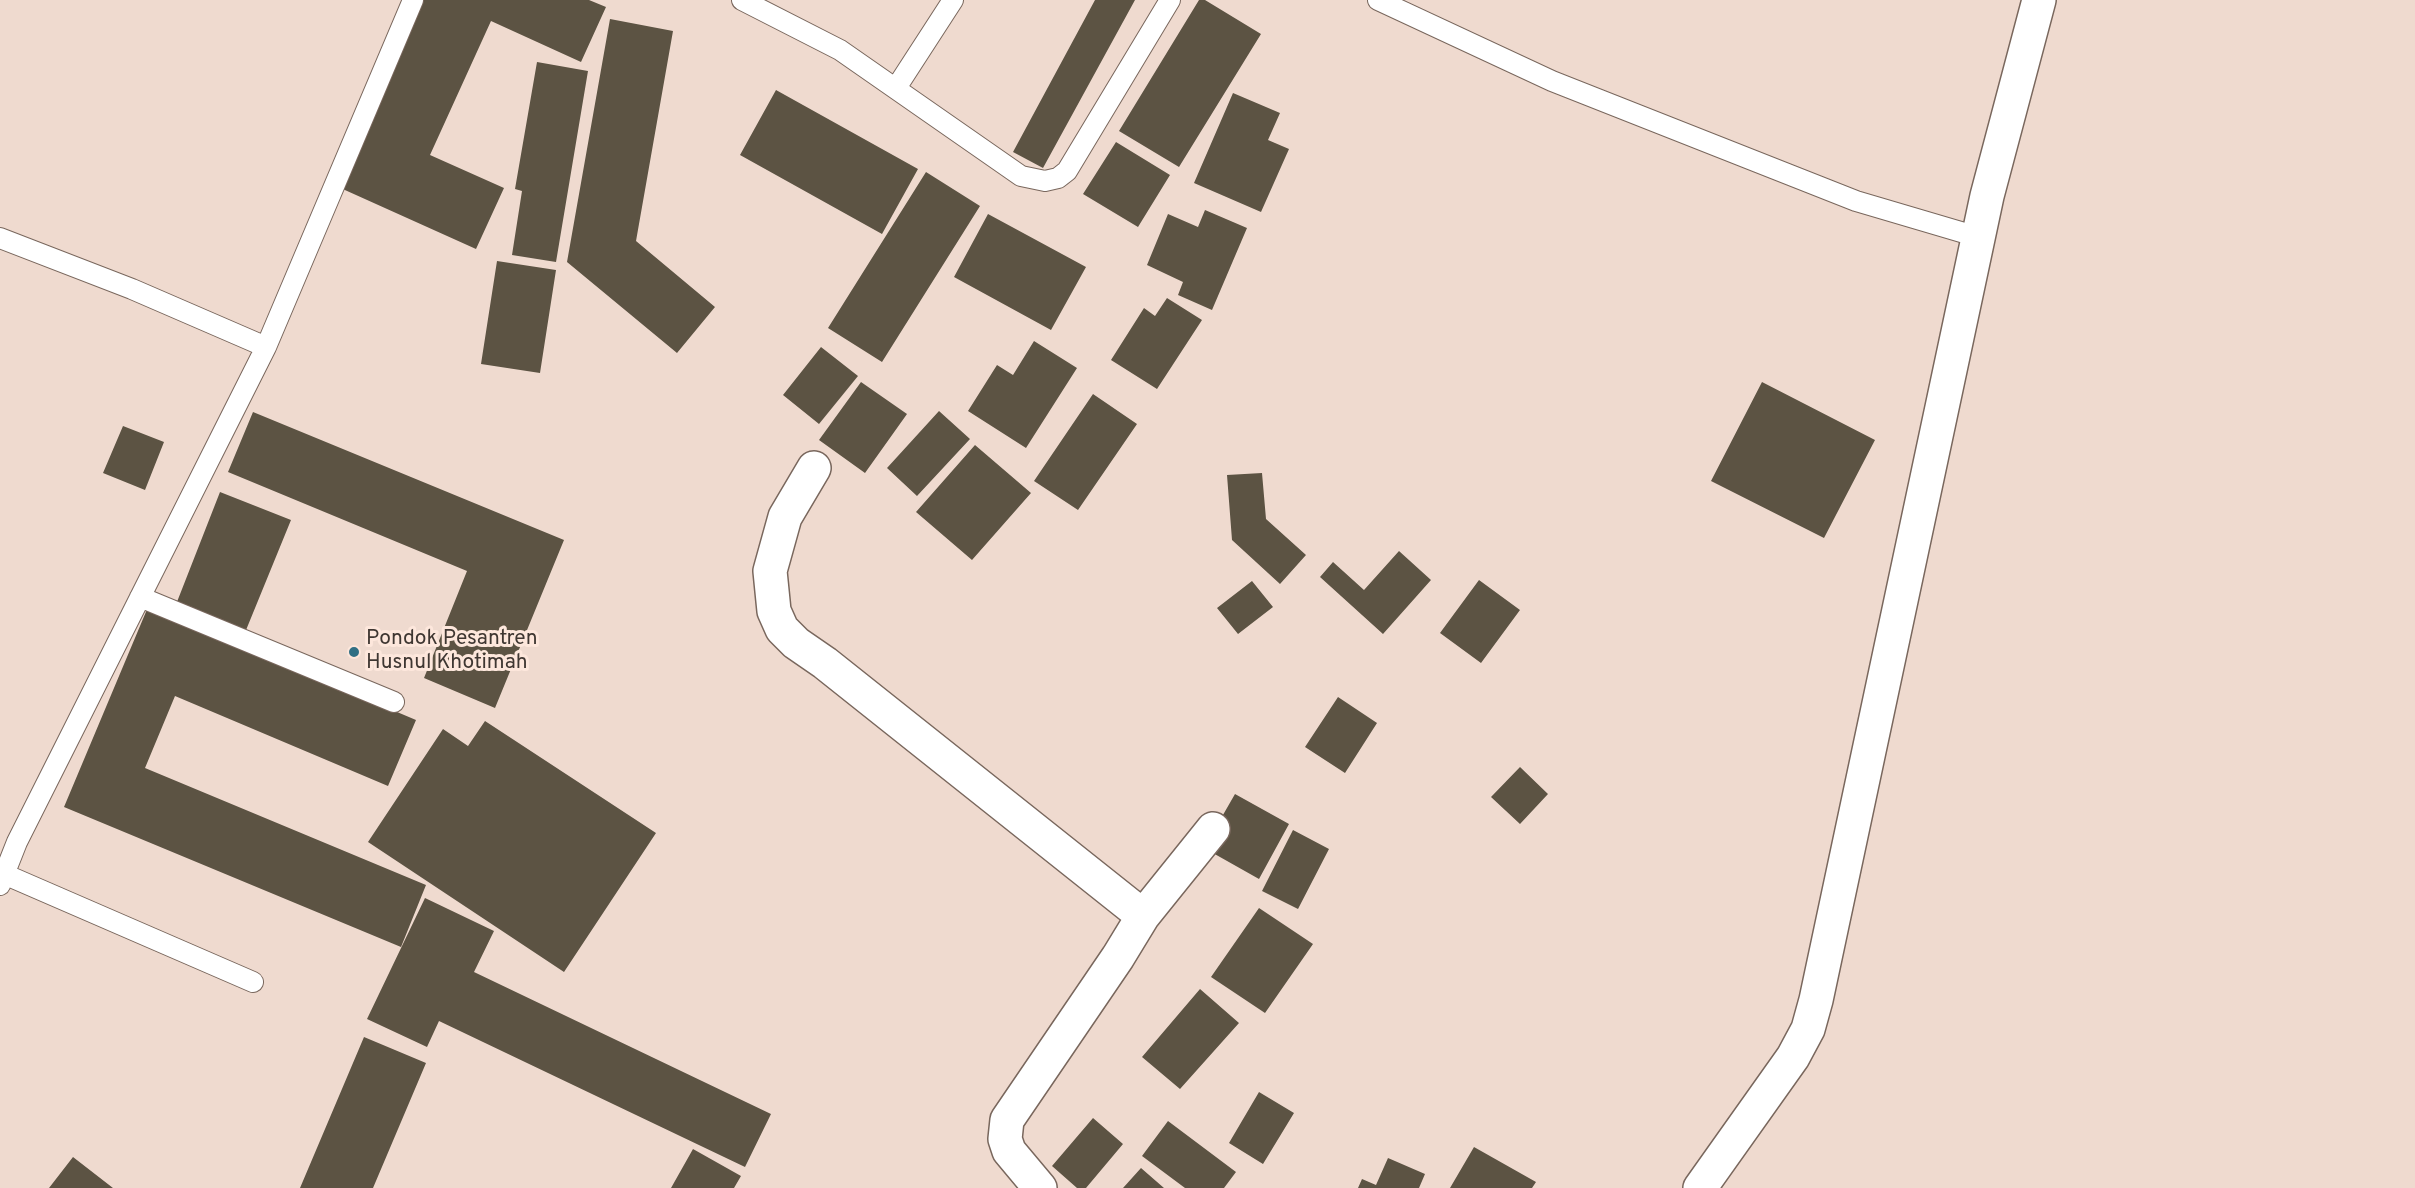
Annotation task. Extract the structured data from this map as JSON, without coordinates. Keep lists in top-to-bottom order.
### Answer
{
  "places": ["Pondok Pesantren Husnul Khotimah"]
}
